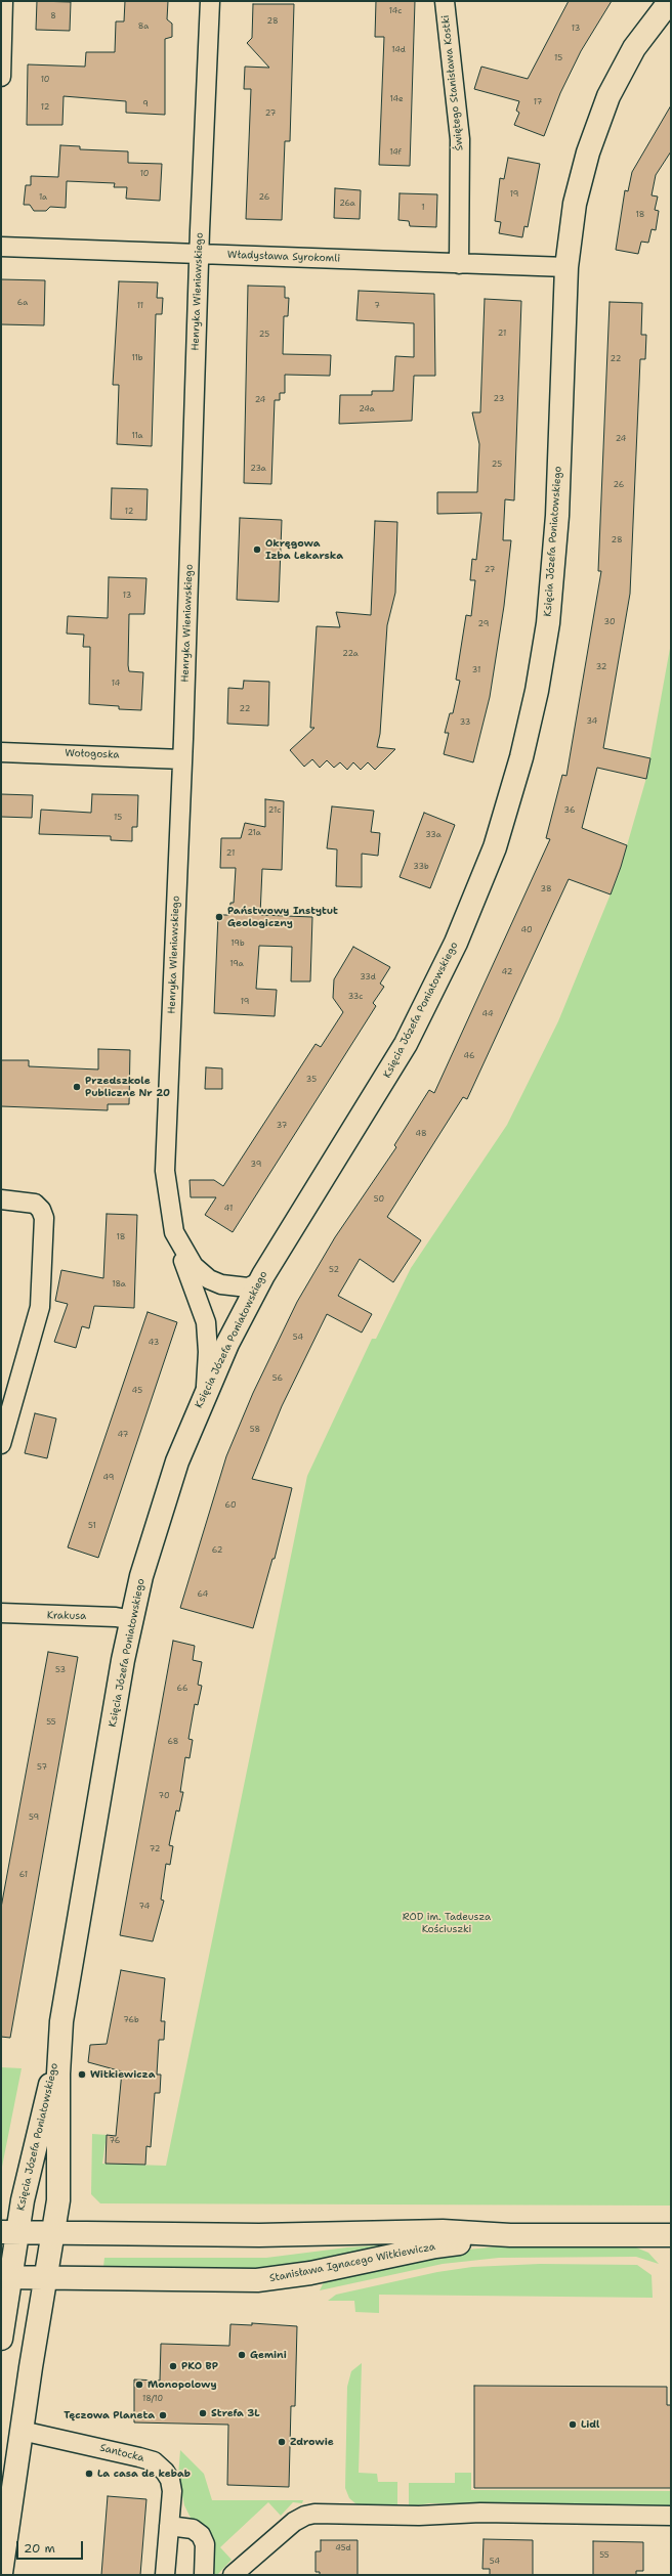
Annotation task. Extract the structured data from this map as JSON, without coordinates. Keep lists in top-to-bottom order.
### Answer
{
  "streets": {
    "street": [
      "Świętego Stanisława Kostki",
      "Władysława Syrokomli",
      "Henryka Wieniawskiego",
      "Księcia Józefa Poniatowskiego",
      "Wołogoska",
      "Krakusa",
      "Stanisława Ignacego Witkiewicza",
      "Santocka"
    ]
  },
  "crossings": [
    ["Świętego Stanisława Kostki", "Władysława Syrokomli"],
    ["Władysława Syrokomli", "Henryka Wieniawskiego"],
    ["Władysława Syrokomli", "Księcia Józefa Poniatowskiego"],
    ["Henryka Wieniawskiego", "Księcia Józefa Poniatowskiego"],
    ["Henryka Wieniawskiego", "Wołogoska"],
    ["Księcia Józefa Poniatowskiego", "Krakusa"],
    ["Księcia Józefa Poniatowskiego", "Stanisława Ignacego Witkiewicza"]
  ],
  "parks": ["ROD im. Tadeusza Kościuszki"],
  "places": [
    "Okręgowa Izba Lekarska",
    "Państwowy Instytut Geologiczny",
    "Przedszkole Publiczne Nr 20",
    "Witkiewicza",
    "Gemini",
    "PKO BP",
    "Monopolowy",
    "Strefa 3L",
    "Tęczowa Planeta",
    "Lidl",
    "Zdrowie",
    "La casa de kebab"
  ],
  "house_numbers": [
    "14c",
    "8",
    "28",
    "8a",
    "13",
    "14d",
    "15",
    "10",
    "14e",
    "17",
    "9",
    "12",
    "27",
    "14f",
    "10",
    "19",
    "1a",
    "26",
    "26a",
    "1",
    "18",
    "6a",
    "11",
    "7",
    "21",
    "25",
    "11b",
    "22",
    "23",
    "24",
    "24a",
    "11a",
    "24",
    "25",
    "23a",
    "26",
    "12",
    "28",
    "27",
    "13",
    "30",
    "29",
    "22a",
    "32",
    "31",
    "14",
    "22",
    "34",
    "33",
    "21c",
    "36",
    "15",
    "21a",
    "33a",
    "21",
    "33b",
    "38",
    "40",
    "19b",
    "19a",
    "42",
    "33d",
    "33c",
    "19",
    "44",
    "46",
    "35",
    "37",
    "48",
    "39",
    "50",
    "41",
    "18",
    "52",
    "18a",
    "54",
    "43",
    "56",
    "45",
    "58",
    "47",
    "49",
    "60",
    "51",
    "62",
    "64",
    "53",
    "66",
    "55",
    "68",
    "57",
    "70",
    "59",
    "72",
    "61",
    "74",
    "76b",
    "76",
    "18/10",
    "45d",
    "55",
    "54"
  ],
  "scale_bar": "20 m"
}
